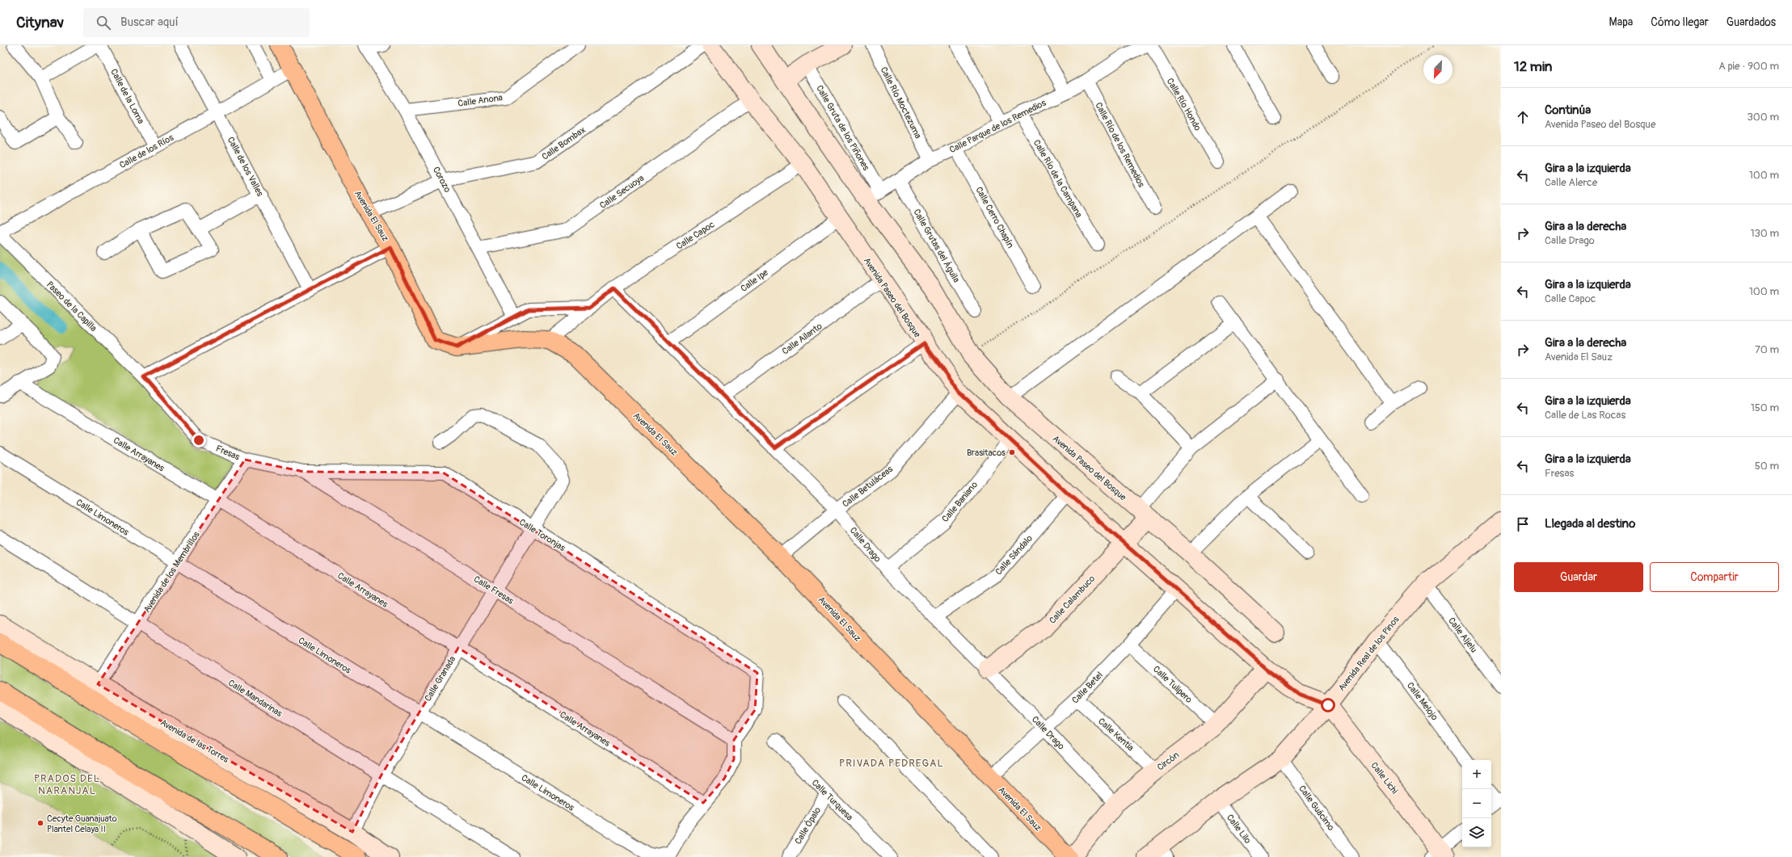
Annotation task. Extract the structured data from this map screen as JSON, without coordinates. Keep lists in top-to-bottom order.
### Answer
{
  "streets": {
    "main road": [
      "Avenida El Sauz",
      "Avenida Paseo del Bosque",
      "Calle Calambuco",
      "Avenida Real de los Pinos",
      "Avenida de las Torres",
      "Circón",
      "Calle Lichi"
    ],
    "street": [
      "Calle de la Loma",
      "Calle Anona",
      "Calle Río Moctezuma",
      "Calle Río Hondo",
      "Calle Parque de los Remedios",
      "Calle Gruta de los Piñones",
      "Calle Bombax",
      "Calle Río de los Remedios",
      "Calle de los Ríos",
      "Calle de los Valles",
      "Calle Río de la Campana",
      "Corozo",
      "Calle Secuoya",
      "Calle Cerro Chapín",
      "Calle Capoc",
      "Calle Grutas del Águila",
      "Calle Ipe",
      "Paseo de la Capilla",
      "Calle Ailanto",
      "Fresas",
      "Calle Arrayanes",
      "Calle Betuláceas",
      "Calle Baniano",
      "Calle Limoneros",
      "Calle Toronjas",
      "Calle Drago",
      "Calle Sándalo",
      "Avenida de los Membrillos",
      "Calle Fresas",
      "Calle Aljelu",
      "Calle Granada",
      "Calle Tulipero",
      "Calle Betel",
      "Calle Mandarinas",
      "Calle Melojo",
      "Calle Kentia",
      "Calle Turquesa",
      "Calle Guácimo",
      "Calle Ópalo",
      "Calle Lilo"
    ]
  },
  "crossings": [
    ["Calle de la Loma", "Calle de los Ríos"],
    ["Calle Anona", "Corozo"],
    ["Calle Río Moctezuma", "Calle Parque de los Remedios"],
    ["Calle Parque de los Remedios", "Calle Gruta de los Piñones"],
    ["Calle Parque de los Remedios", "Calle Río de los Remedios"],
    ["Calle Parque de los Remedios", "Calle Río de la Campana"],
    ["Calle Parque de los Remedios", "Calle Cerro Chapín"],
    ["Calle Parque de los Remedios", "Calle Grutas del Águila"],
    ["Calle Parque de los Remedios", "Avenida Paseo del Bosque"],
    ["Calle Gruta de los Piñones", "Avenida Paseo del Bosque"],
    ["Calle Bombax", "Corozo"],
    ["Calle Bombax", "Avenida El Sauz"],
    ["Calle de los Ríos", "Calle de los Valles"],
    ["Calle de los Ríos", "Avenida El Sauz"],
    ["Calle de los Ríos", "Paseo de la Capilla"],
    ["Corozo", "Calle Secuoya"],
    ["Calle Secuoya", "Avenida Paseo del Bosque"],
    ["Avenida El Sauz", "Calle Capoc"],
    ["Avenida El Sauz", "Calle Betuláceas"],
    ["Avenida El Sauz", "Calle Betel"],
    ["Calle Capoc", "Avenida Paseo del Bosque"],
    ["Calle Capoc", "Calle Drago"],
    ["Calle Ipe", "Avenida Paseo del Bosque"],
    ["Calle Ipe", "Calle Drago"],
    ["Avenida Paseo del Bosque", "Calle Ailanto"],
    ["Avenida Paseo del Bosque", "Calle Betuláceas"],
    ["Avenida Paseo del Bosque", "Calle Baniano"],
    ["Avenida Paseo del Bosque", "Calle Sándalo"],
    ["Avenida Paseo del Bosque", "Calle Calambuco"],
    ["Avenida Paseo del Bosque", "Avenida Real de los Pinos"],
    ["Avenida Paseo del Bosque", "Calle Betel"],
    ["Avenida Paseo del Bosque", "Circón"],
    ["Avenida Paseo del Bosque", "Calle Lichi"],
    ["Paseo de la Capilla", "Fresas"],
    ["Calle Ailanto", "Calle Drago"],
    ["Fresas", "Avenida de los Membrillos"],
    ["Fresas", "Calle Fresas"],
    ["Calle Arrayanes", "Avenida de los Membrillos"],
    ["Calle Arrayanes", "Calle Granada"],
    ["Calle Betuláceas", "Calle Drago"],
    ["Calle Baniano", "Calle Drago"],
    ["Calle Limoneros", "Avenida de los Membrillos"],
    ["Calle Limoneros", "Calle Granada"],
    ["Calle Toronjas", "Calle Fresas"],
    ["Calle Toronjas", "Calle Granada"],
    ["Calle Drago", "Calle Sándalo"],
    ["Calle Drago", "Calle Calambuco"],
    ["Calle Drago", "Calle Betel"],
    ["Calle Drago", "Circón"],
    ["Avenida de los Membrillos", "Calle Fresas"],
    ["Avenida de los Membrillos", "Calle Mandarinas"],
    ["Avenida de los Membrillos", "Avenida de las Torres"],
    ["Calle Fresas", "Calle Granada"],
    ["Calle Aljelu", "Avenida Real de los Pinos"],
    ["Avenida Real de los Pinos", "Calle Melojo"],
    ["Avenida Real de los Pinos", "Calle Lichi"],
    ["Avenida Real de los Pinos", "Calle Guácimo"],
    ["Avenida Real de los Pinos", "Calle Lilo"],
    ["Calle Granada", "Calle Mandarinas"],
    ["Calle Granada", "Avenida de las Torres"],
    ["Calle Tulipero", "Calle Betel"],
    ["Calle Tulipero", "Circón"],
    ["Calle Betel", "Calle Kentia"],
    ["Calle Kentia", "Circón"],
    ["Calle Turquesa", "Calle Ópalo"]
  ],
  "districts": ["PRIVADA PEDREGAL", "PRADOS DEL NARANJAL"],
  "places": ["Brasitacos", "Cecyte Guanajuato Plantel Celaya II"],
  "north": "bottom left",
  "page": {
    "header": "Citynav",
    "search": "Buscar aquí",
    "nav": ["Mapa", "Cómo llegar", "Guardados"],
    "heading": ["12 min", "A pie · 900 m"],
    "list": [
      ["Continúa", "Avenida Paseo del Bosque", "300 m"],
      ["Gira a la izquierda", "Calle Alerce", "100 m"],
      ["Gira a la derecha", "Calle Drago", "130 m"],
      ["Gira a la izquierda", "Calle Capoc", "100 m"],
      ["Gira a la derecha", "Avenida El Sauz", "70 m"],
      ["Gira a la izquierda", "Calle de Las Rocas", "150 m"],
      ["Gira a la izquierda", "Fresas", "50 m"],
      "Llegada al destino"
    ],
    "buttons": ["Guardar", "Compartir"],
    "map_buttons": ["+", "−"]
  }
}
